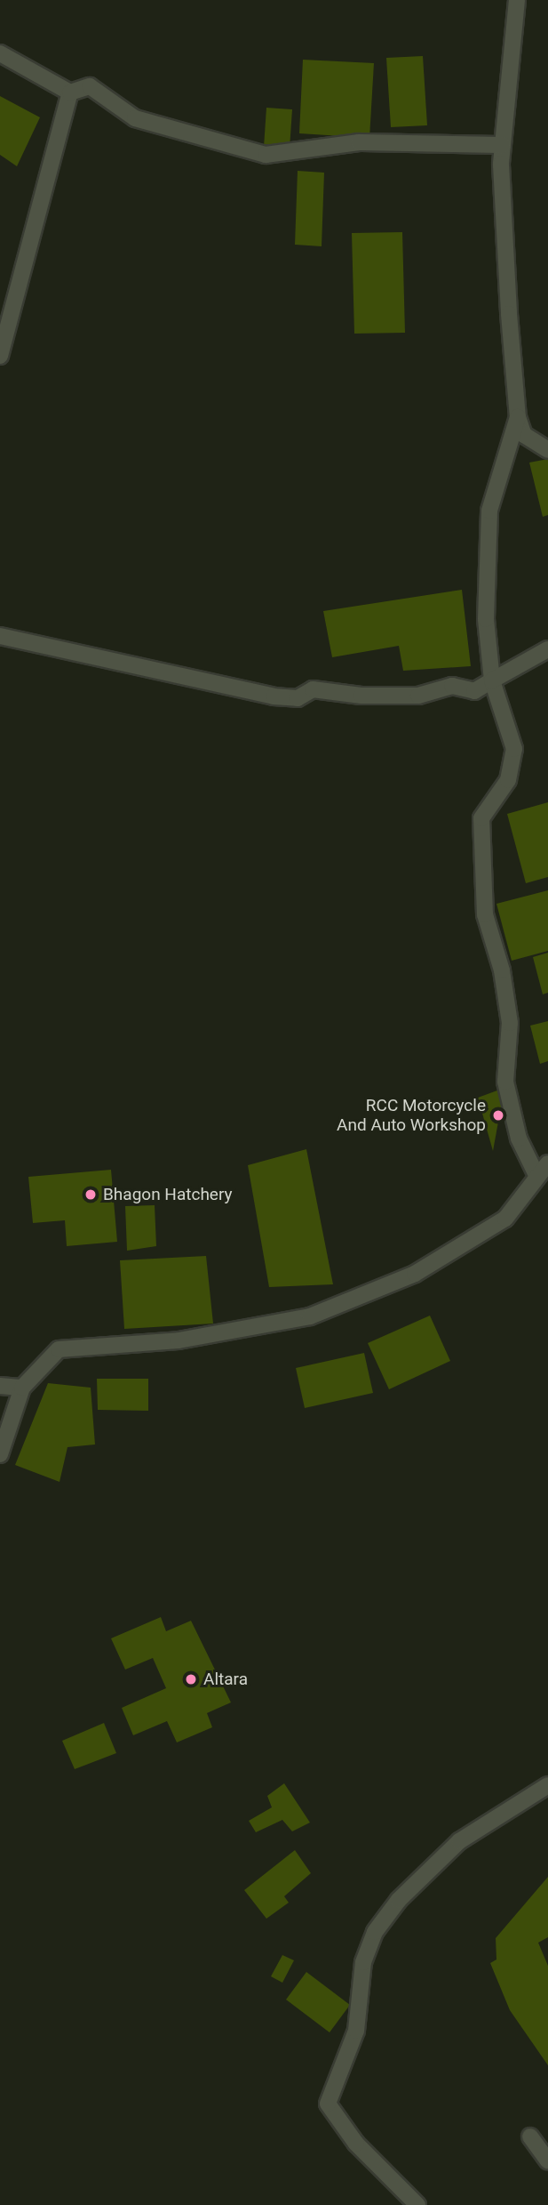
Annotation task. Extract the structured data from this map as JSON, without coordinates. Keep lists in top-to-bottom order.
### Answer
{
  "places": ["RCC Motorcycle And Auto Workshop", "Bhagon Hatchery", "Altara"]
}
